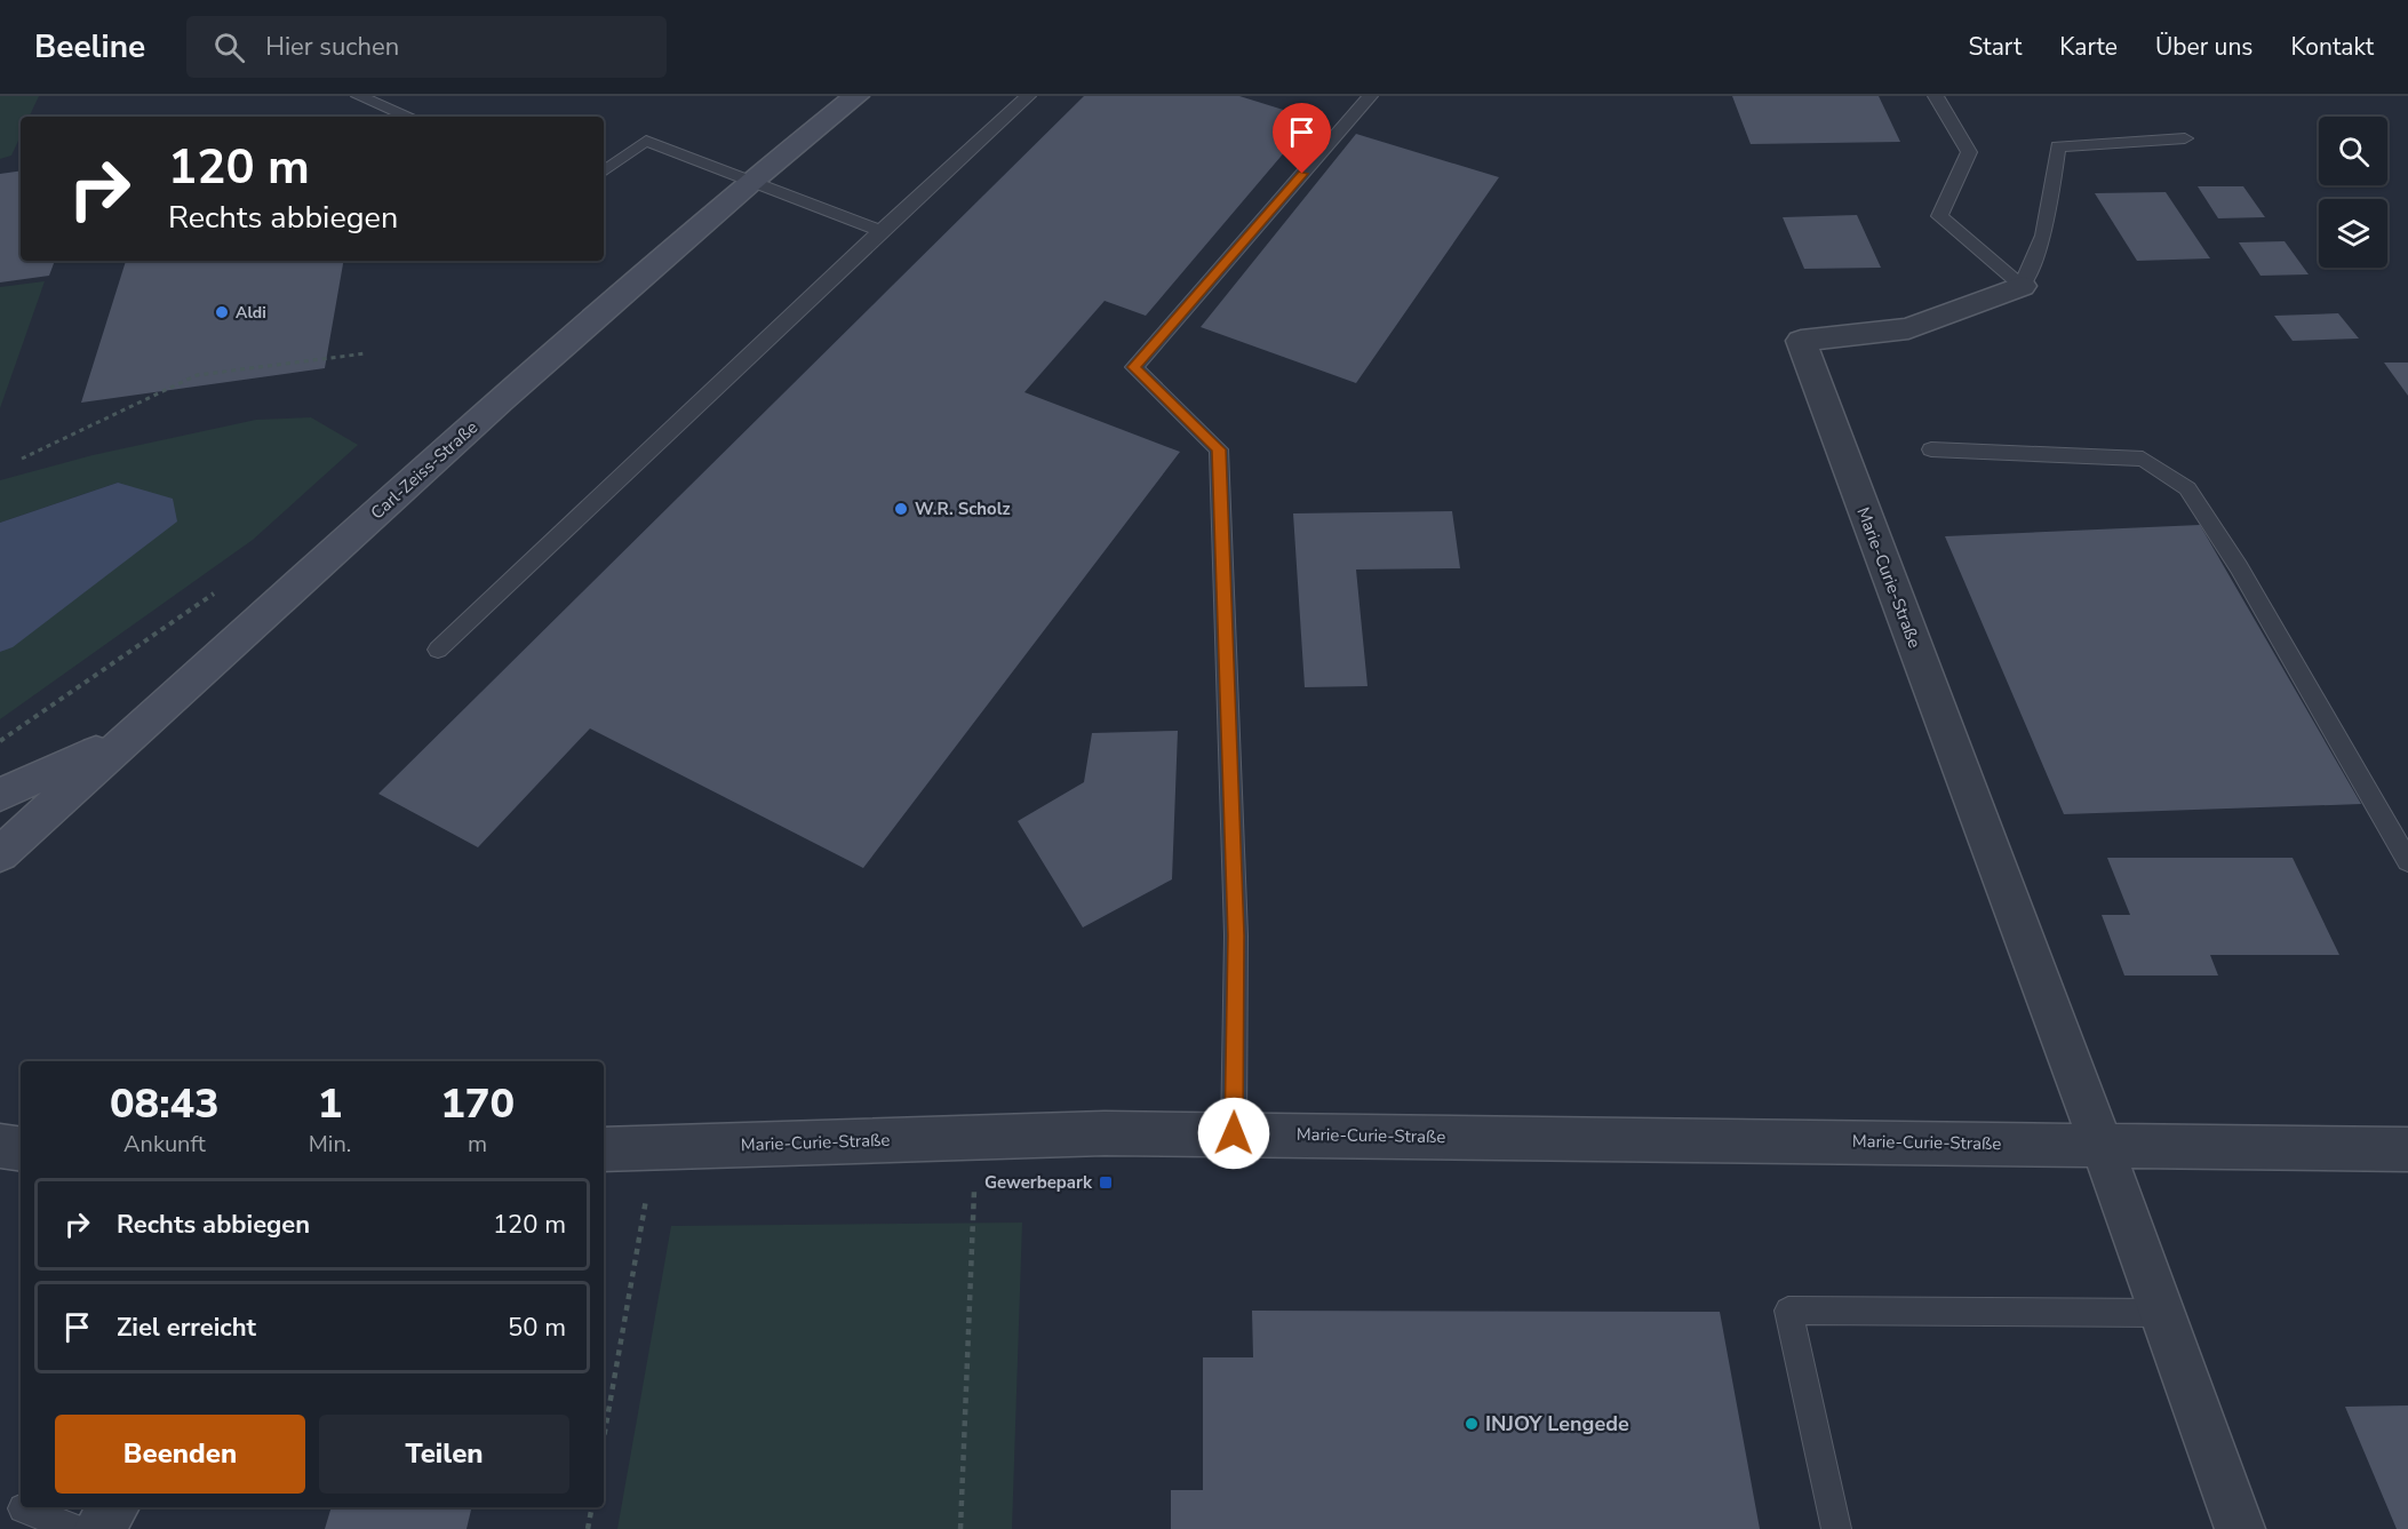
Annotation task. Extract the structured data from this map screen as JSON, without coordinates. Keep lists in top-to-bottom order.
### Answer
{
  "streets": {
    "main road": ["Carl-Zeiss-Straße"],
    "street": ["Marie-Curie-Straße"]
  },
  "places": {
    "other": ["Aldi", "W.R. Scholz", "INJOY Lengede"],
    "transit": ["Gewerbepark"]
  },
  "page": {
    "header": "Beeline",
    "search": "Hier suchen",
    "nav": [
      "Start",
      "Karte",
      "Über uns",
      "Kontakt"
    ],
    "turn": ["120 m", "Rechts abbiegen"],
    "eta": [
      "08:43",
      "Ankunft",
      "1",
      "Min.",
      "170",
      "m"
    ],
    "list": [
      {
        "name": "Rechts abbiegen",
        "value": "120 m"
      },
      {
        "name": "Ziel erreicht",
        "value": "50 m"
      }
    ],
    "buttons": ["Beenden", "Teilen"]
  }
}
